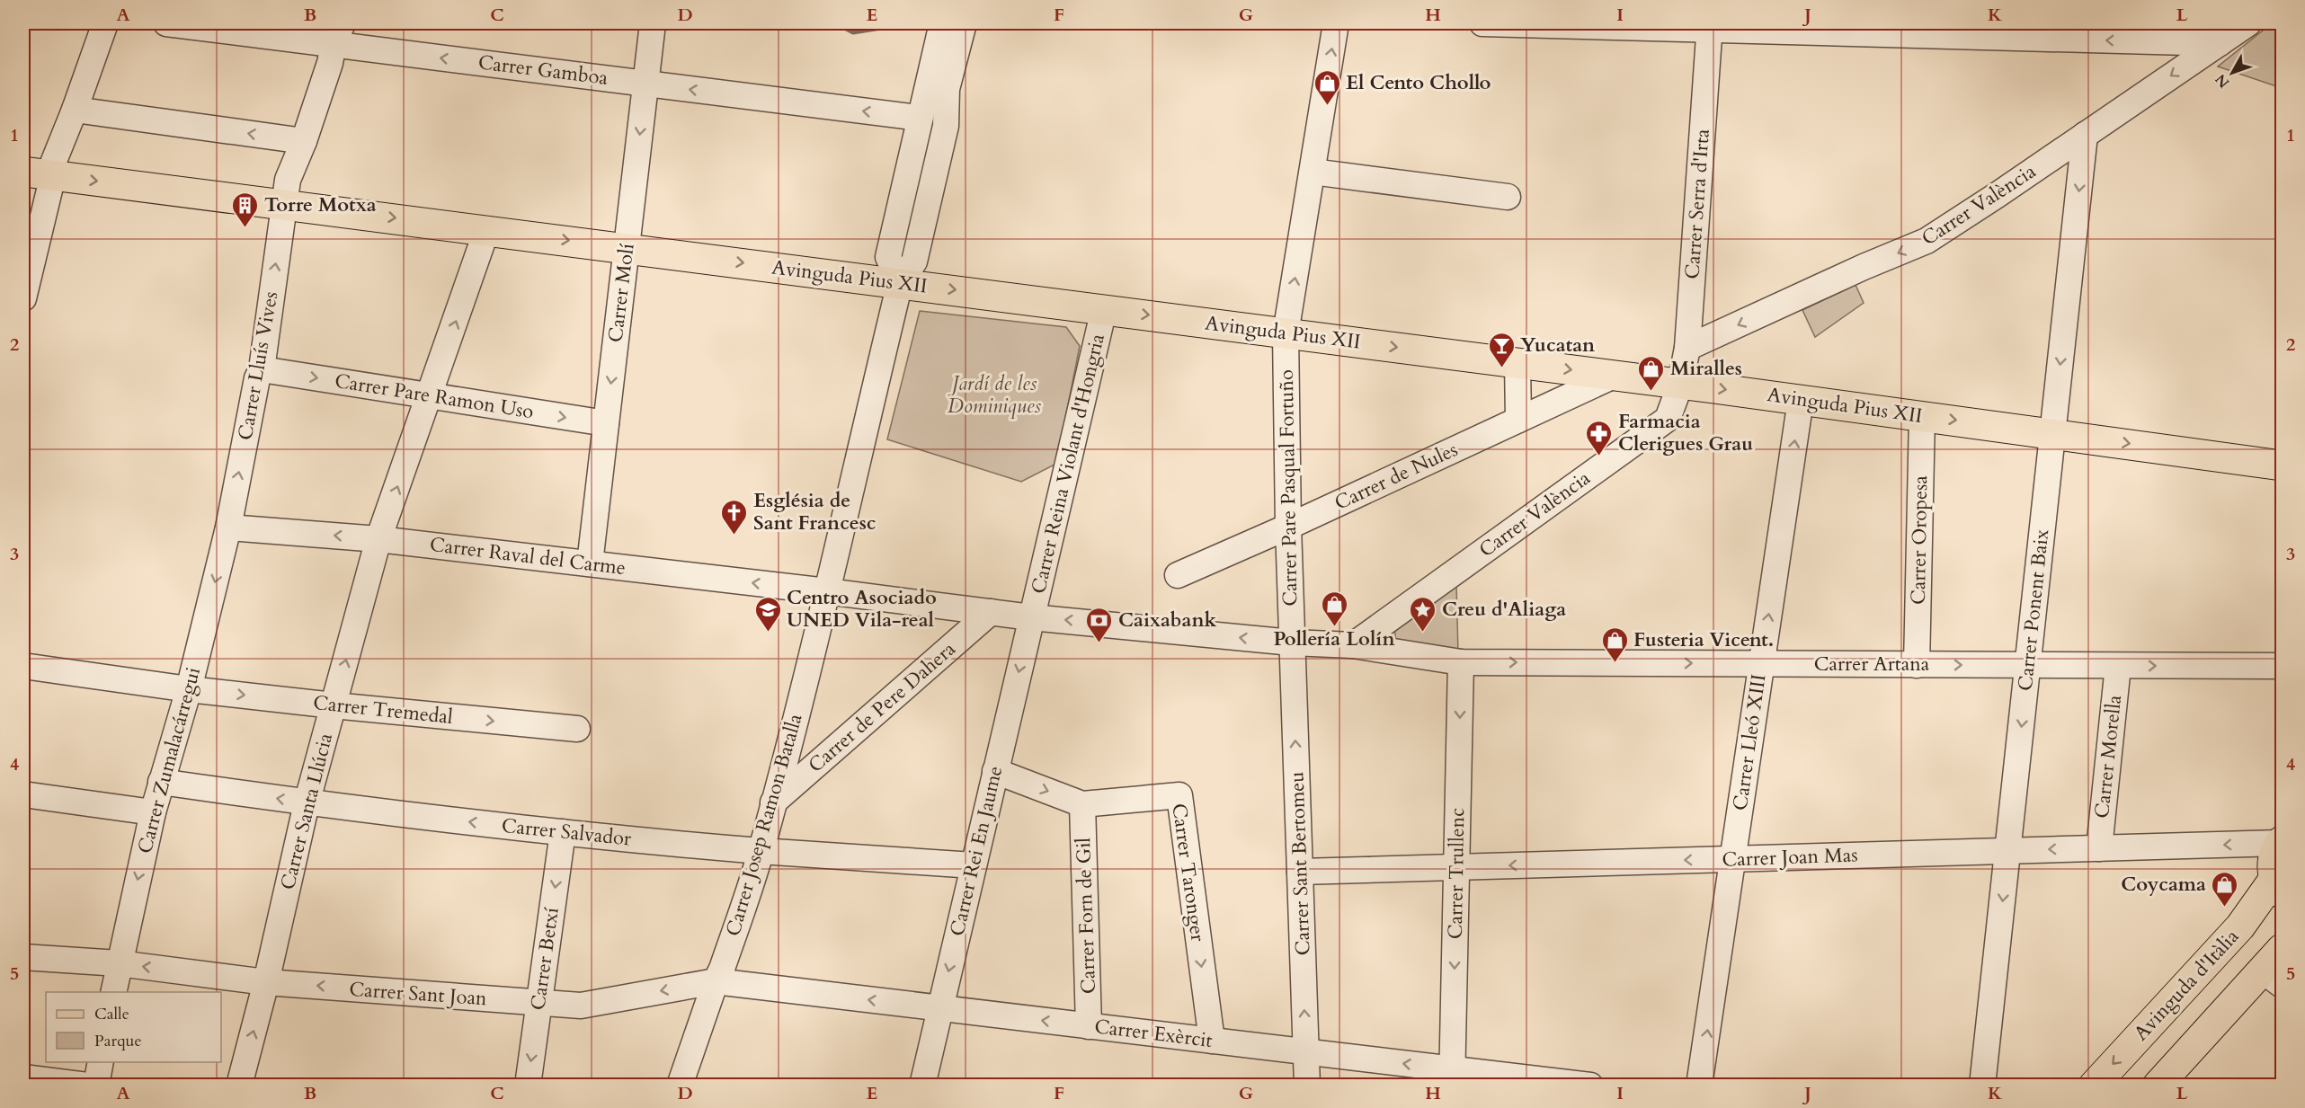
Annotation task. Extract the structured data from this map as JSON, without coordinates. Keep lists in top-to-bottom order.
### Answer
{
  "streets": {
    "main road": ["Avinguda Pius XII", "Avinguda d'Itàlia"],
    "street": [
      "Carrer Gamboa",
      "Carrer Serra d'Irta",
      "Carrer València",
      "Carrer Molí",
      "Carrer Lluís Vives",
      "Carrer Pare Ramon Uso",
      "Carrer Reina Violant d'Hongria",
      "Carrer de Nules",
      "Carrer Pare Pasqual Fortuño",
      "Carrer Oropesa",
      "Carrer Raval del Carme",
      "Carrer Ponent Baix",
      "Carrer Artana",
      "Carrer de Pere Dahera",
      "Carrer Tremedal",
      "Carrer Lleó XIII",
      "Carrer Morella",
      "Carrer Zumalacárregui",
      "Carrer Santa Llúcia",
      "Carrer Josep Ramon Batalla",
      "Carrer Salvador",
      "Carrer Rei En Jaume",
      "Carrer Joan Mas",
      "Carrer Sant Bertomeu",
      "Carrer Taronger",
      "Carrer Trullenc",
      "Carrer Forn de Gil",
      "Carrer Betxí",
      "Carrer Sant Joan",
      "Carrer Exèrcit"
    ]
  },
  "crossings": [
    ["Carrer Gamboa", "Carrer Molí"],
    ["Carrer Gamboa", "Carrer Lluís Vives"],
    ["Carrer Serra d'Irta", "Carrer València"],
    ["Carrer Serra d'Irta", "Avinguda Pius XII"],
    ["Carrer València", "Avinguda Pius XII"],
    ["Carrer València", "Carrer Ponent Baix"],
    ["Carrer València", "Carrer Artana"],
    ["Avinguda Pius XII", "Carrer Molí"],
    ["Avinguda Pius XII", "Carrer Lluís Vives"],
    ["Avinguda Pius XII", "Carrer Reina Violant d'Hongria"],
    ["Avinguda Pius XII", "Carrer de Nules"],
    ["Avinguda Pius XII", "Carrer Pare Pasqual Fortuño"],
    ["Avinguda Pius XII", "Carrer Oropesa"],
    ["Avinguda Pius XII", "Carrer Ponent Baix"],
    ["Avinguda Pius XII", "Carrer Lleó XIII"],
    ["Avinguda Pius XII", "Carrer Santa Llúcia"],
    ["Avinguda Pius XII", "Carrer Josep Ramon Batalla"],
    ["Carrer Molí", "Carrer Pare Ramon Uso"],
    ["Carrer Molí", "Carrer Raval del Carme"],
    ["Carrer Lluís Vives", "Carrer Pare Ramon Uso"],
    ["Carrer Lluís Vives", "Carrer Raval del Carme"],
    ["Carrer Lluís Vives", "Carrer Zumalacárregui"],
    ["Carrer Pare Ramon Uso", "Carrer Santa Llúcia"],
    ["Carrer Reina Violant d'Hongria", "Carrer Raval del Carme"],
    ["Carrer Reina Violant d'Hongria", "Carrer Artana"],
    ["Carrer Reina Violant d'Hongria", "Carrer Rei En Jaume"],
    ["Carrer de Nules", "Carrer Pare Pasqual Fortuño"],
    ["Carrer Pare Pasqual Fortuño", "Carrer Artana"],
    ["Carrer Pare Pasqual Fortuño", "Carrer Sant Bertomeu"],
    ["Carrer Oropesa", "Carrer Artana"],
    ["Carrer Raval del Carme", "Carrer Artana"],
    ["Carrer Raval del Carme", "Carrer de Pere Dahera"],
    ["Carrer Raval del Carme", "Carrer Zumalacárregui"],
    ["Carrer Raval del Carme", "Carrer Santa Llúcia"],
    ["Carrer Raval del Carme", "Carrer Josep Ramon Batalla"],
    ["Carrer Raval del Carme", "Carrer Rei En Jaume"],
    ["Carrer Ponent Baix", "Carrer Artana"],
    ["Carrer Ponent Baix", "Carrer Joan Mas"],
    ["Carrer Artana", "Carrer Lleó XIII"],
    ["Carrer Artana", "Carrer Morella"],
    ["Carrer Artana", "Carrer Rei En Jaume"],
    ["Carrer Artana", "Carrer Sant Bertomeu"],
    ["Carrer Artana", "Carrer Trullenc"],
    ["Carrer de Pere Dahera", "Carrer Josep Ramon Batalla"],
    ["Carrer Tremedal", "Carrer Zumalacárregui"],
    ["Carrer Tremedal", "Carrer Santa Llúcia"],
    ["Carrer Lleó XIII", "Carrer Joan Mas"],
    ["Carrer Morella", "Carrer Joan Mas"],
    ["Carrer Zumalacárregui", "Carrer Salvador"],
    ["Carrer Zumalacárregui", "Carrer Sant Joan"],
    ["Carrer Santa Llúcia", "Carrer Salvador"],
    ["Carrer Santa Llúcia", "Carrer Sant Joan"],
    ["Carrer Josep Ramon Batalla", "Carrer Salvador"],
    ["Carrer Josep Ramon Batalla", "Carrer Sant Joan"],
    ["Carrer Josep Ramon Batalla", "Carrer Exèrcit"],
    ["Carrer Salvador", "Carrer Rei En Jaume"],
    ["Carrer Salvador", "Carrer Betxí"],
    ["Carrer Rei En Jaume", "Carrer Taronger"],
    ["Carrer Rei En Jaume", "Carrer Exèrcit"],
    ["Carrer Joan Mas", "Carrer Sant Bertomeu"],
    ["Carrer Joan Mas", "Carrer Trullenc"],
    ["Carrer Sant Bertomeu", "Carrer Exèrcit"],
    ["Carrer Taronger", "Carrer Forn de Gil"],
    ["Carrer Taronger", "Carrer Exèrcit"],
    ["Carrer Trullenc", "Carrer Exèrcit"],
    ["Carrer Forn de Gil", "Carrer Exèrcit"],
    ["Carrer Betxí", "Carrer Sant Joan"],
    ["Carrer Sant Joan", "Carrer Exèrcit"]
  ],
  "one_way": [
    "Carrer Gamboa",
    "Carrer València",
    "Avinguda Pius XII",
    "Carrer Molí",
    "Carrer Lluís Vives",
    "Carrer Pare Ramon Uso",
    "Carrer Pare Pasqual Fortuño",
    "Carrer Raval del Carme",
    "Carrer Ponent Baix",
    "Carrer Tremedal",
    "Carrer Lleó XIII",
    "Carrer Zumalacárregui",
    "Carrer Santa Llúcia",
    "Carrer Salvador",
    "Carrer Rei En Jaume",
    "Carrer Joan Mas",
    "Carrer Sant Bertomeu",
    "Carrer Trullenc",
    "Carrer Betxí",
    "Carrer Sant Joan",
    "Carrer Exèrcit"
  ],
  "parks": ["Jardí de les Dominiques"],
  "places": {
    "shop": [
      "El Cento Chollo",
      "Miralles",
      "Pollería Lolín",
      "Fusteria Vicent.",
      "Coycama"
    ],
    "building": ["Torre Motxa"],
    "bar": ["Yucatan"],
    "pharmacy": ["Farmacia Clerigues Grau"],
    "church": ["Església de Sant Francesc"],
    "school or university": ["Centro Asociado UNED Vila-real"],
    "place": ["Creu d'Aliaga"],
    "bank": ["Caixabank"]
  },
  "legend": ["Calle", "Parque"],
  "north": "bottom left",
  "grid": {
    "columns": [
      "A",
      "B",
      "C",
      "D",
      "E",
      "F",
      "G",
      "H",
      "I",
      "J",
      "K",
      "L"
    ],
    "rows": [
      "1",
      "2",
      "3",
      "4",
      "5"
    ]
  }
}
